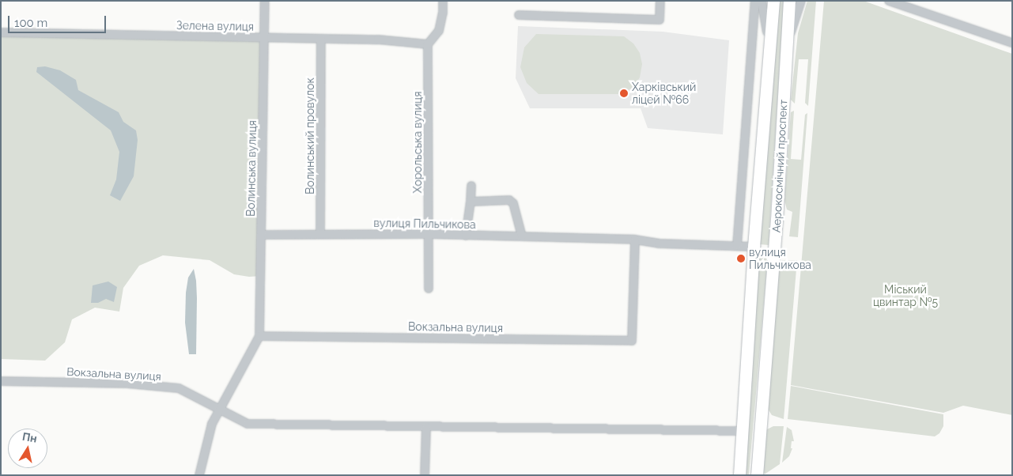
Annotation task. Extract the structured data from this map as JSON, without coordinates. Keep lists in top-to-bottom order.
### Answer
{
  "streets": {
    "main road": ["Аерокосмічний проспект"],
    "street": [
      "Зелена вулиця",
      "Волинський провулок",
      "Хорольська вулиця",
      "Волинська вулиця",
      "вулиця Пильчикова",
      "Вокзальна вулиця"
    ]
  },
  "crossings": [
    ["Зелена вулиця", "Волинський провулок"],
    ["Зелена вулиця", "Хорольська вулиця"],
    ["Зелена вулиця", "Волинська вулиця"],
    ["Волинський провулок", "вулиця Пильчикова"],
    ["Хорольська вулиця", "вулиця Пильчикова"],
    ["Аерокосмічний проспект", "вулиця Пильчикова"],
    ["Аерокосмічний проспект", "Вокзальна вулиця"],
    ["Волинська вулиця", "вулиця Пильчикова"],
    ["Волинська вулиця", "Вокзальна вулиця"],
    ["вулиця Пильчикова", "Вокзальна вулиця"]
  ],
  "parks": ["Міський цвинтар №5"],
  "places": ["Харківський ліцей №66", "вулиця Пильчикова"],
  "scale_bar": "100 m",
  "north": "top"
}
